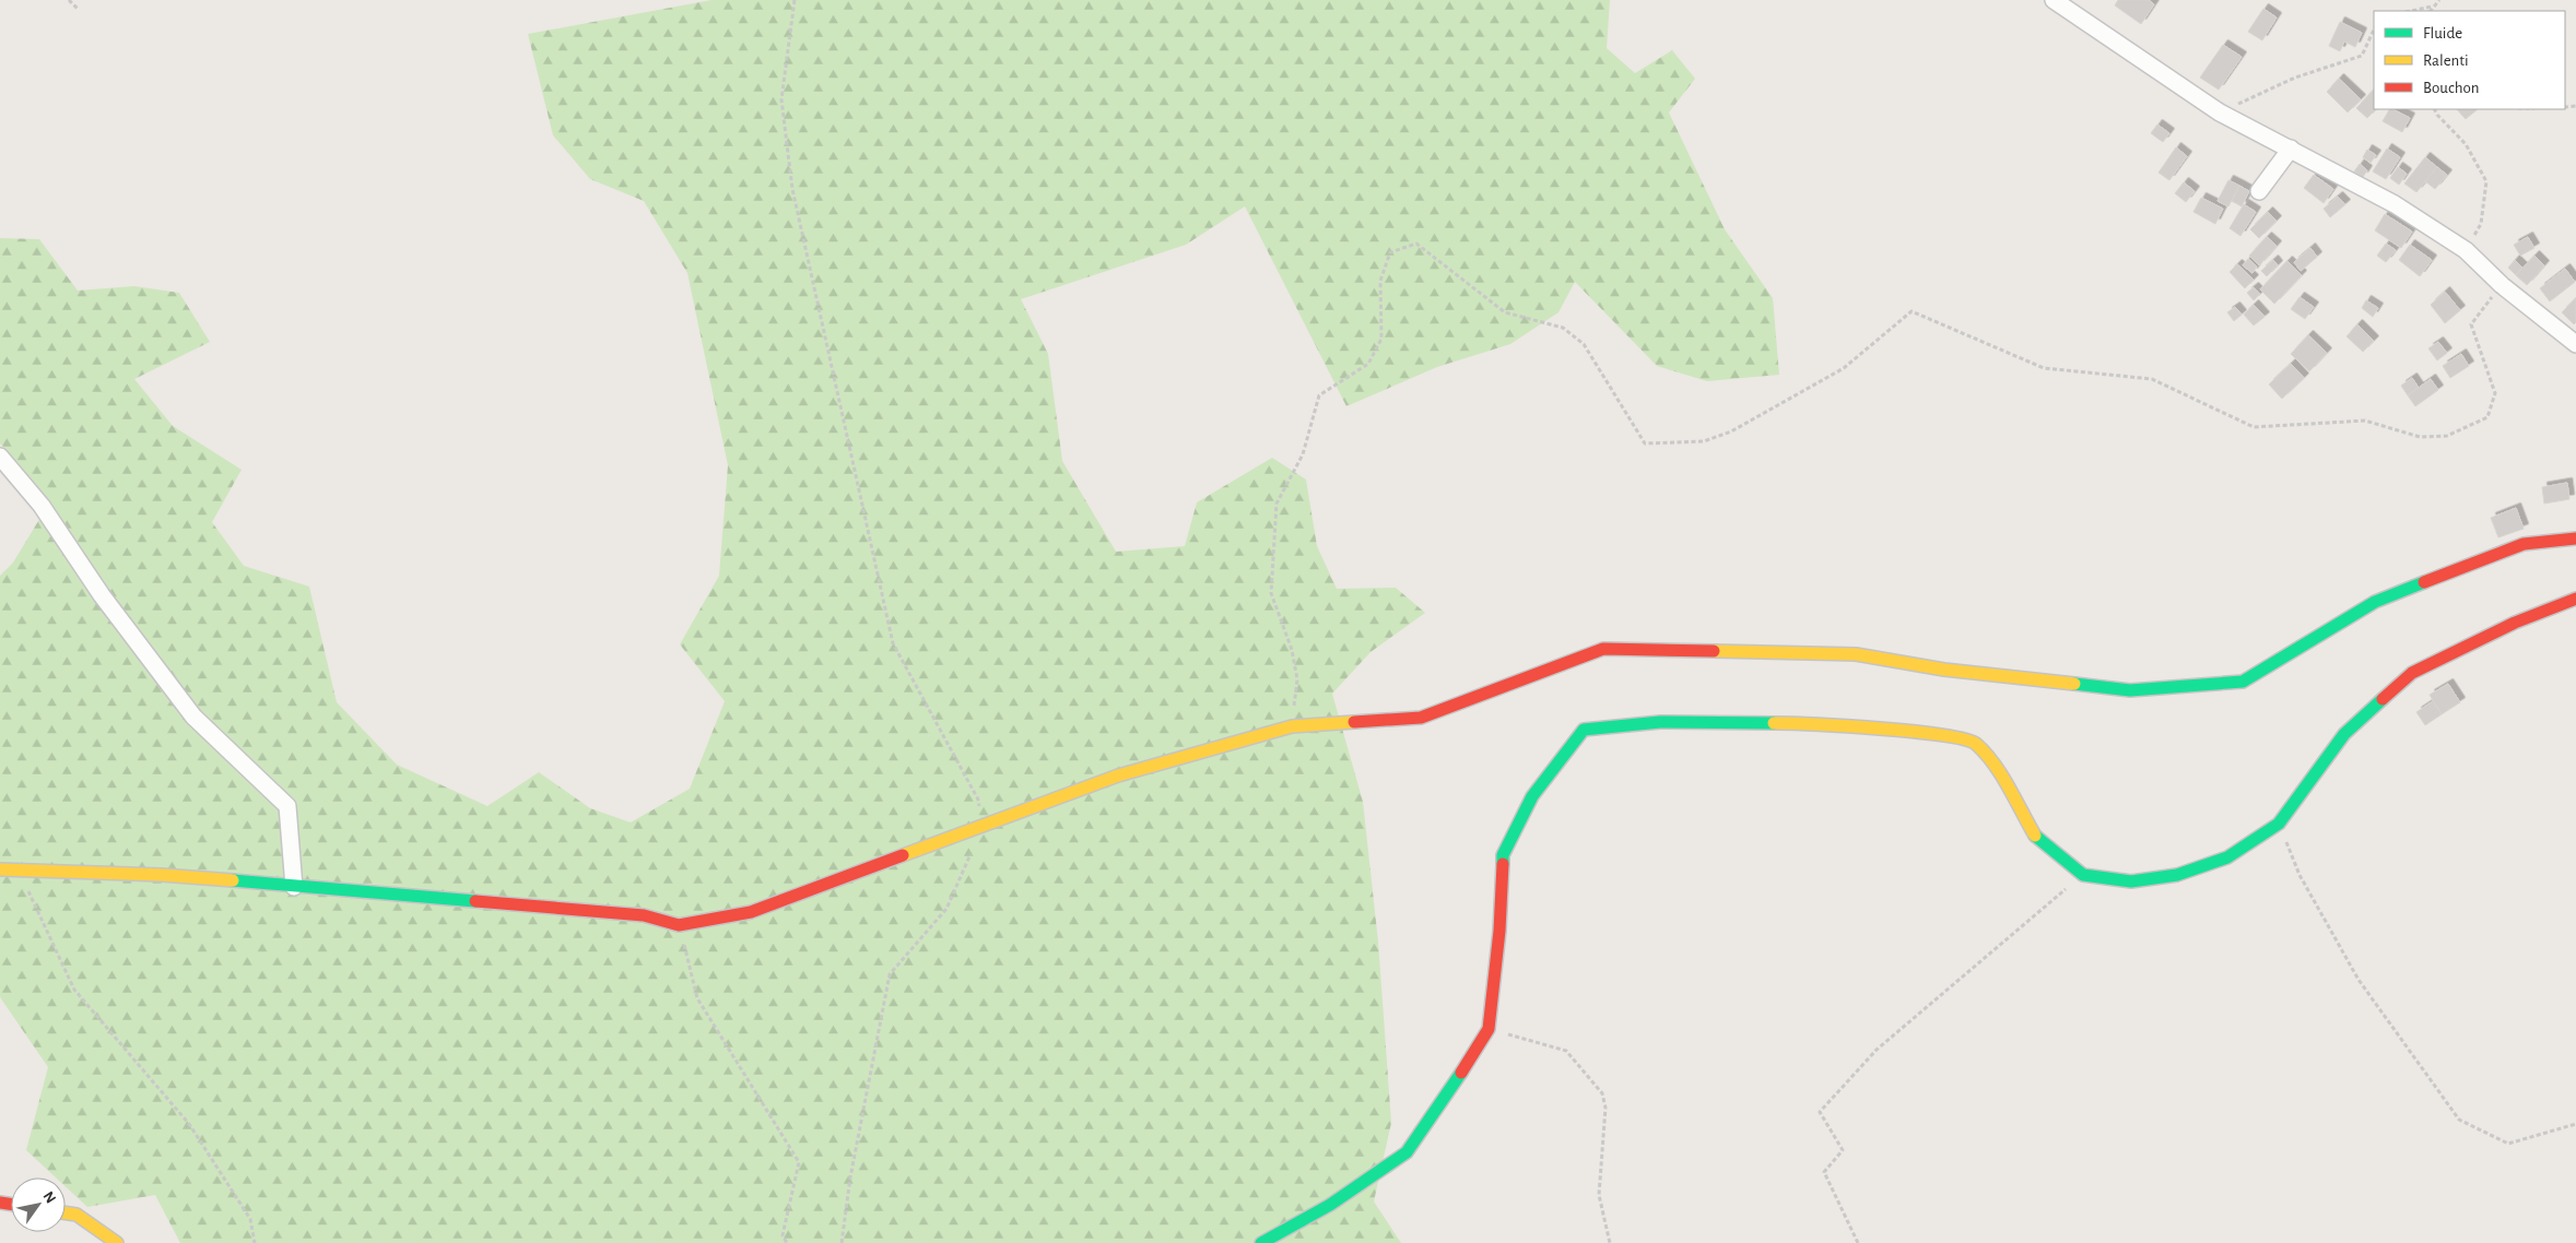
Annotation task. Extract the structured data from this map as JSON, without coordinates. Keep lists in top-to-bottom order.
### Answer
{
  "legend": ["Fluide", "Ralenti", "Bouchon"],
  "north": "top right"
}
